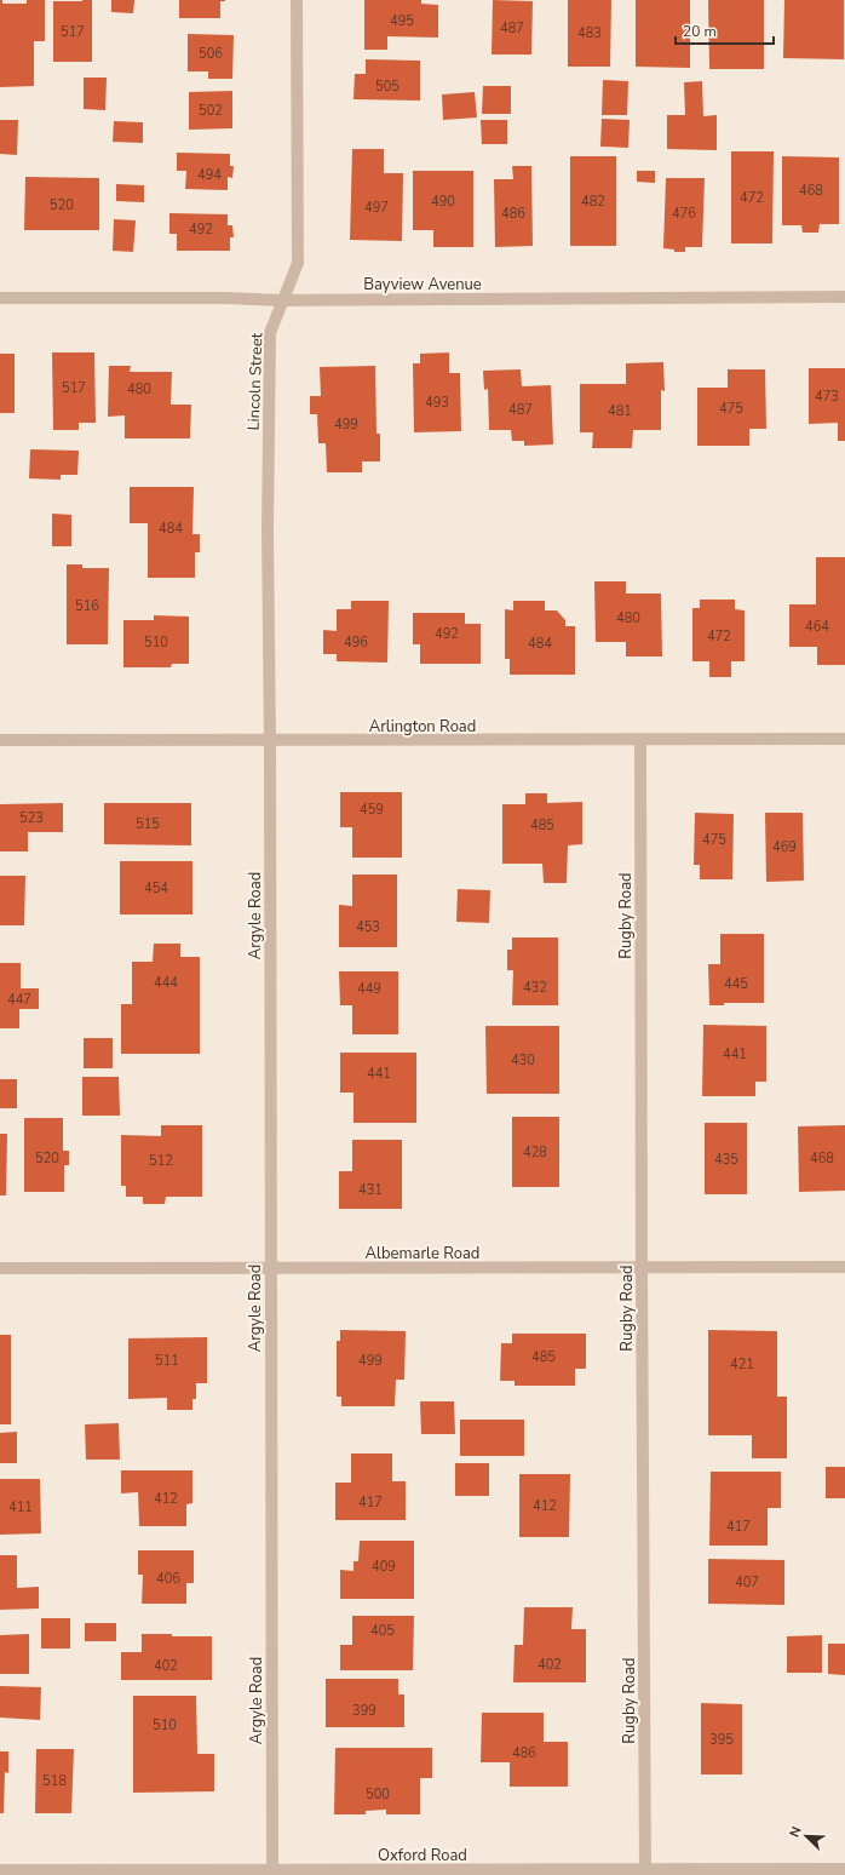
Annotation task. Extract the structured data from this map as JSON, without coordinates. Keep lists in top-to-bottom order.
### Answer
{
  "streets": {
    "street": [
      "Bayview Avenue",
      "Lincoln Street",
      "Arlington Road",
      "Argyle Road",
      "Rugby Road",
      "Albemarle Road",
      "Oxford Road"
    ]
  },
  "crossings": [
    ["Bayview Avenue", "Lincoln Street"],
    ["Lincoln Street", "Arlington Road"],
    ["Lincoln Street", "Argyle Road"],
    ["Arlington Road", "Argyle Road"],
    ["Arlington Road", "Rugby Road"],
    ["Argyle Road", "Albemarle Road"],
    ["Argyle Road", "Oxford Road"],
    ["Rugby Road", "Albemarle Road"],
    ["Rugby Road", "Oxford Road"]
  ],
  "house_numbers": [
    "495",
    "487",
    "517",
    "483",
    "506",
    "505",
    "502",
    "494",
    "468",
    "472",
    "490",
    "482",
    "520",
    "497",
    "486",
    "476",
    "492",
    "517",
    "480",
    "473",
    "493",
    "475",
    "487",
    "481",
    "499",
    "484",
    "516",
    "480",
    "464",
    "492",
    "472",
    "510",
    "496",
    "484",
    "459",
    "523",
    "515",
    "485",
    "475",
    "469",
    "454",
    "453",
    "444",
    "445",
    "432",
    "449",
    "447",
    "441",
    "430",
    "441",
    "428",
    "520",
    "468",
    "435",
    "512",
    "431",
    "485",
    "511",
    "499",
    "421",
    "412",
    "417",
    "412",
    "411",
    "417",
    "409",
    "406",
    "407",
    "405",
    "402",
    "402",
    "399",
    "510",
    "395",
    "486",
    "518",
    "500"
  ],
  "scale_bar": "20 m",
  "north": "top left"
}
